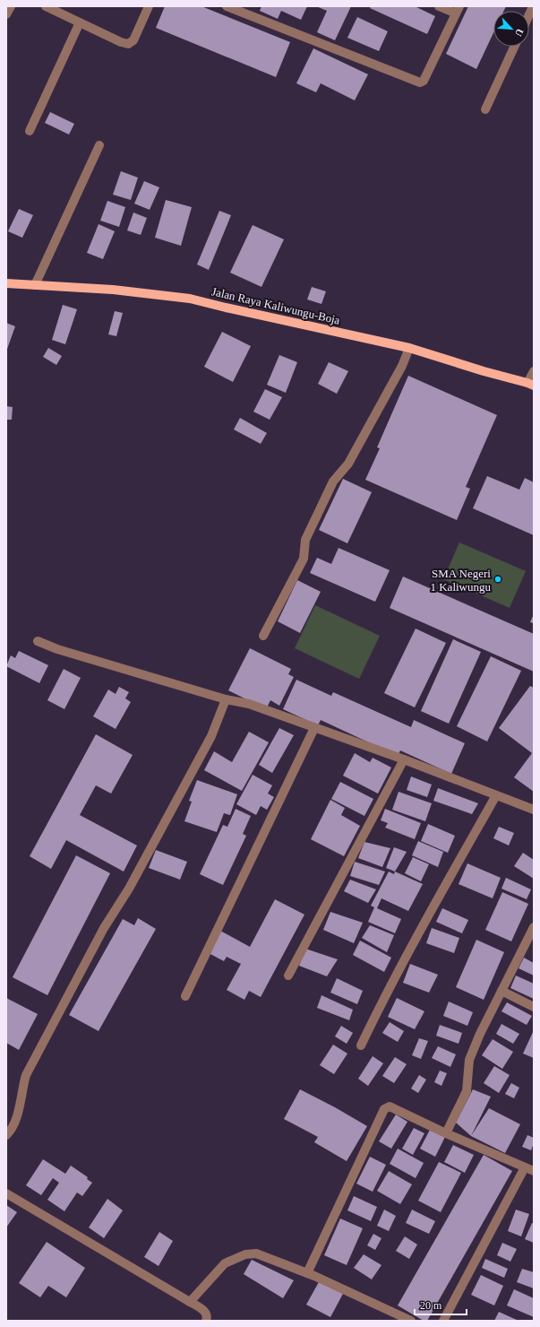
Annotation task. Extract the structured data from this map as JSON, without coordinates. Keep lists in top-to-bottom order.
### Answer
{
  "streets": {
    "main road": ["Jalan Raya Kaliwungu-Boja"]
  },
  "places": ["SMA Negeri 1 Kaliwungu"],
  "scale_bar": "20 m",
  "north": "bottom right"
}
